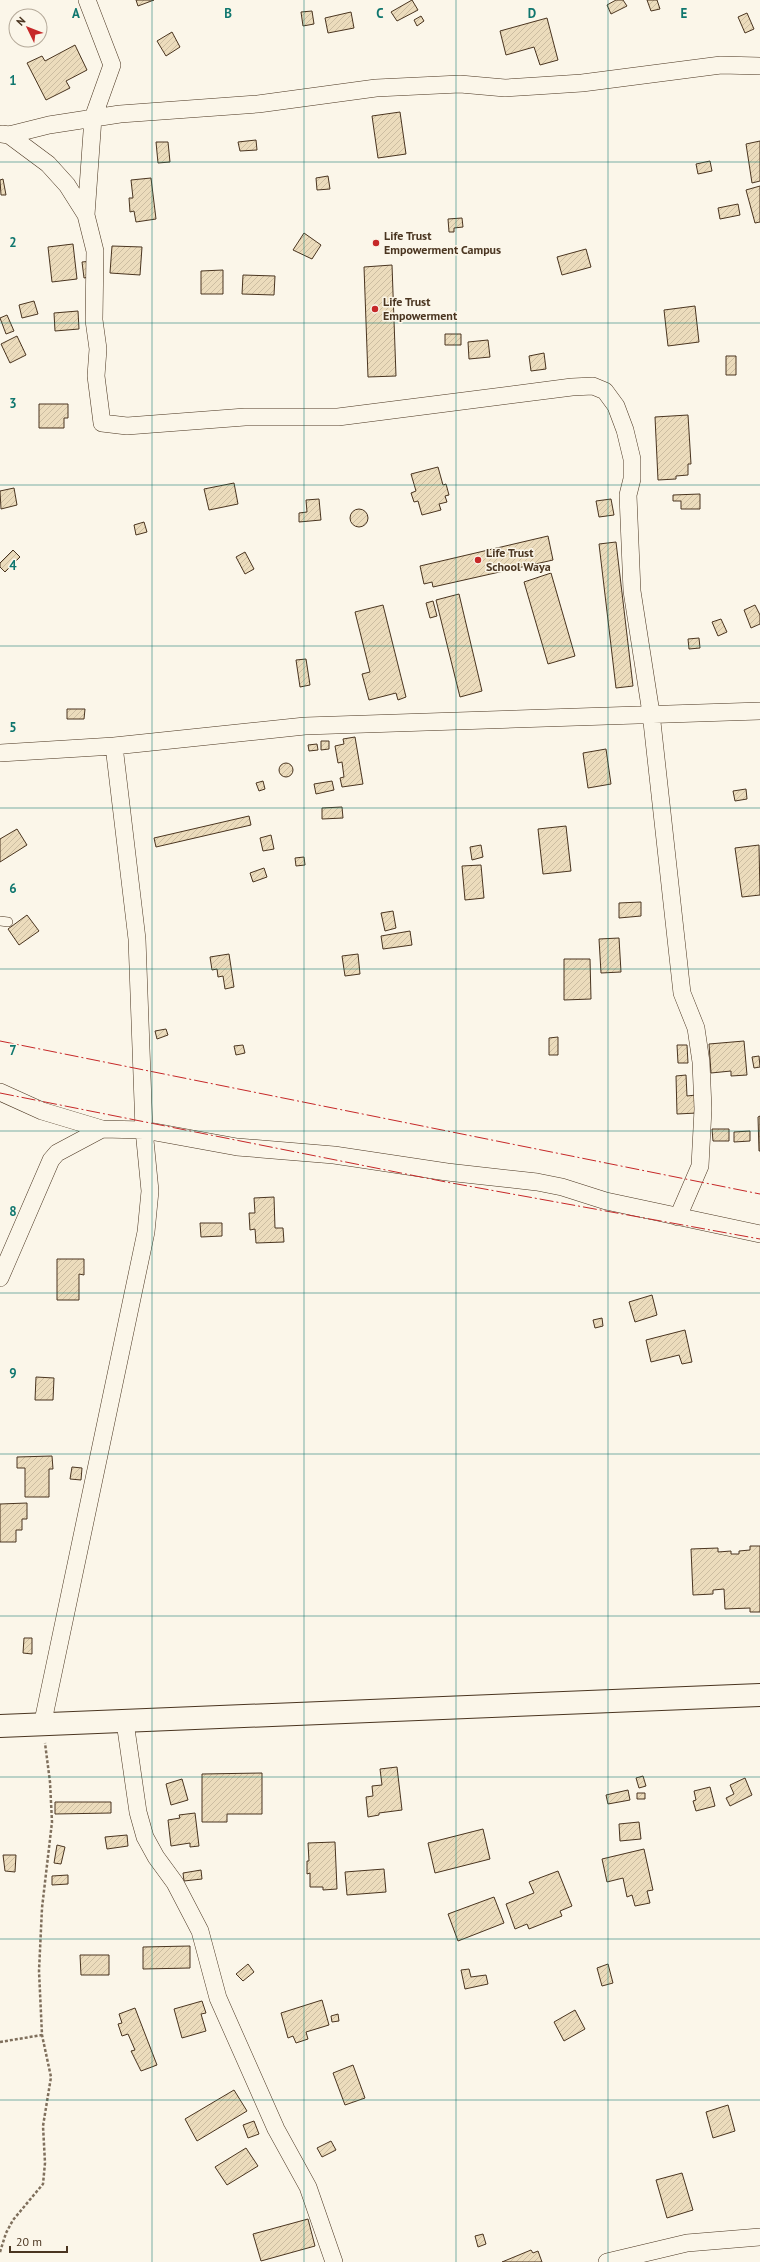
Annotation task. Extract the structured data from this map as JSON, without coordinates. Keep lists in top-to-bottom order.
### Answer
{
  "places": ["Life Trust Empowerment Campus", "Life Trust Empowerment", "Life Trust School Waya"],
  "scale_bar": "20 m",
  "north": "top left",
  "grid": {
    "columns": [
      "A",
      "B",
      "C",
      "D",
      "E"
    ],
    "rows": [
      "1",
      "2",
      "3",
      "4",
      "5",
      "6",
      "7",
      "8",
      "9"
    ]
  }
}
